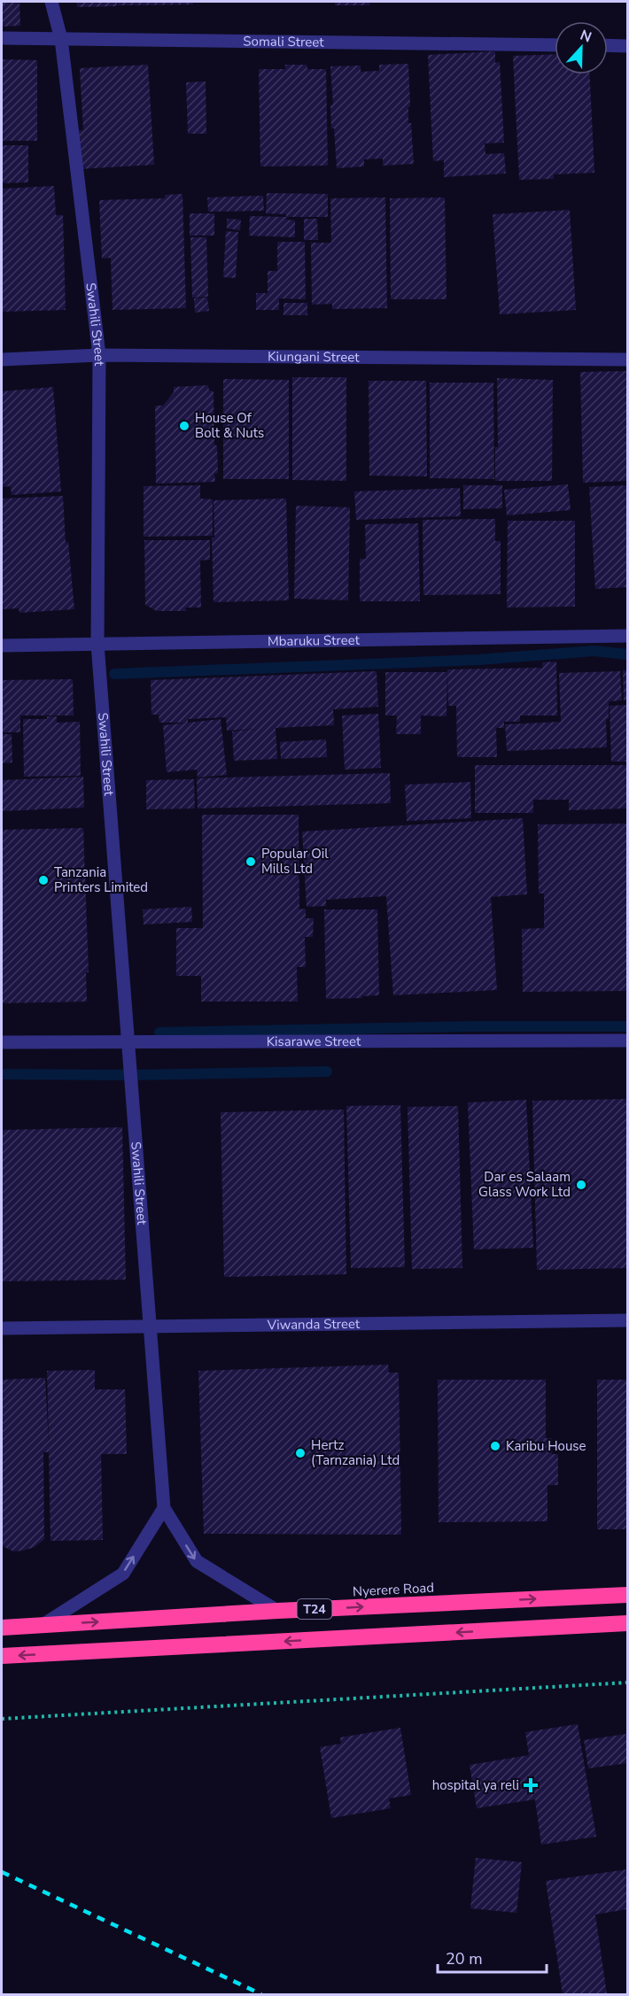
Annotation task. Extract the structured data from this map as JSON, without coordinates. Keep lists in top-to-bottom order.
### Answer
{
  "streets": {
    "highway": ["Nyerere Road", "T24"],
    "street": [
      "Somali Street",
      "Swahili Street",
      "Kiungani Street",
      "Mbaruku Street",
      "Kisarawe Street",
      "Viwanda Street"
    ]
  },
  "crossings": [
    ["Somali Street", "Swahili Street"],
    ["Swahili Street", "Kiungani Street"],
    ["Swahili Street", "Mbaruku Street"],
    ["Swahili Street", "Kisarawe Street"],
    ["Swahili Street", "Viwanda Street"],
    ["Swahili Street", "Nyerere Road"]
  ],
  "places": {
    "other": [
      "House Of Bolt & Nuts",
      "Popular Oil Mills Ltd",
      "Tanzania Printers Limited",
      "Dar es Salaam Glass Work Ltd",
      "Karibu House",
      "Hertz (Tarnzania) Ltd"
    ],
    "health": ["hospital ya reli"]
  },
  "scale_bar": "20 m",
  "north": "top"
}
